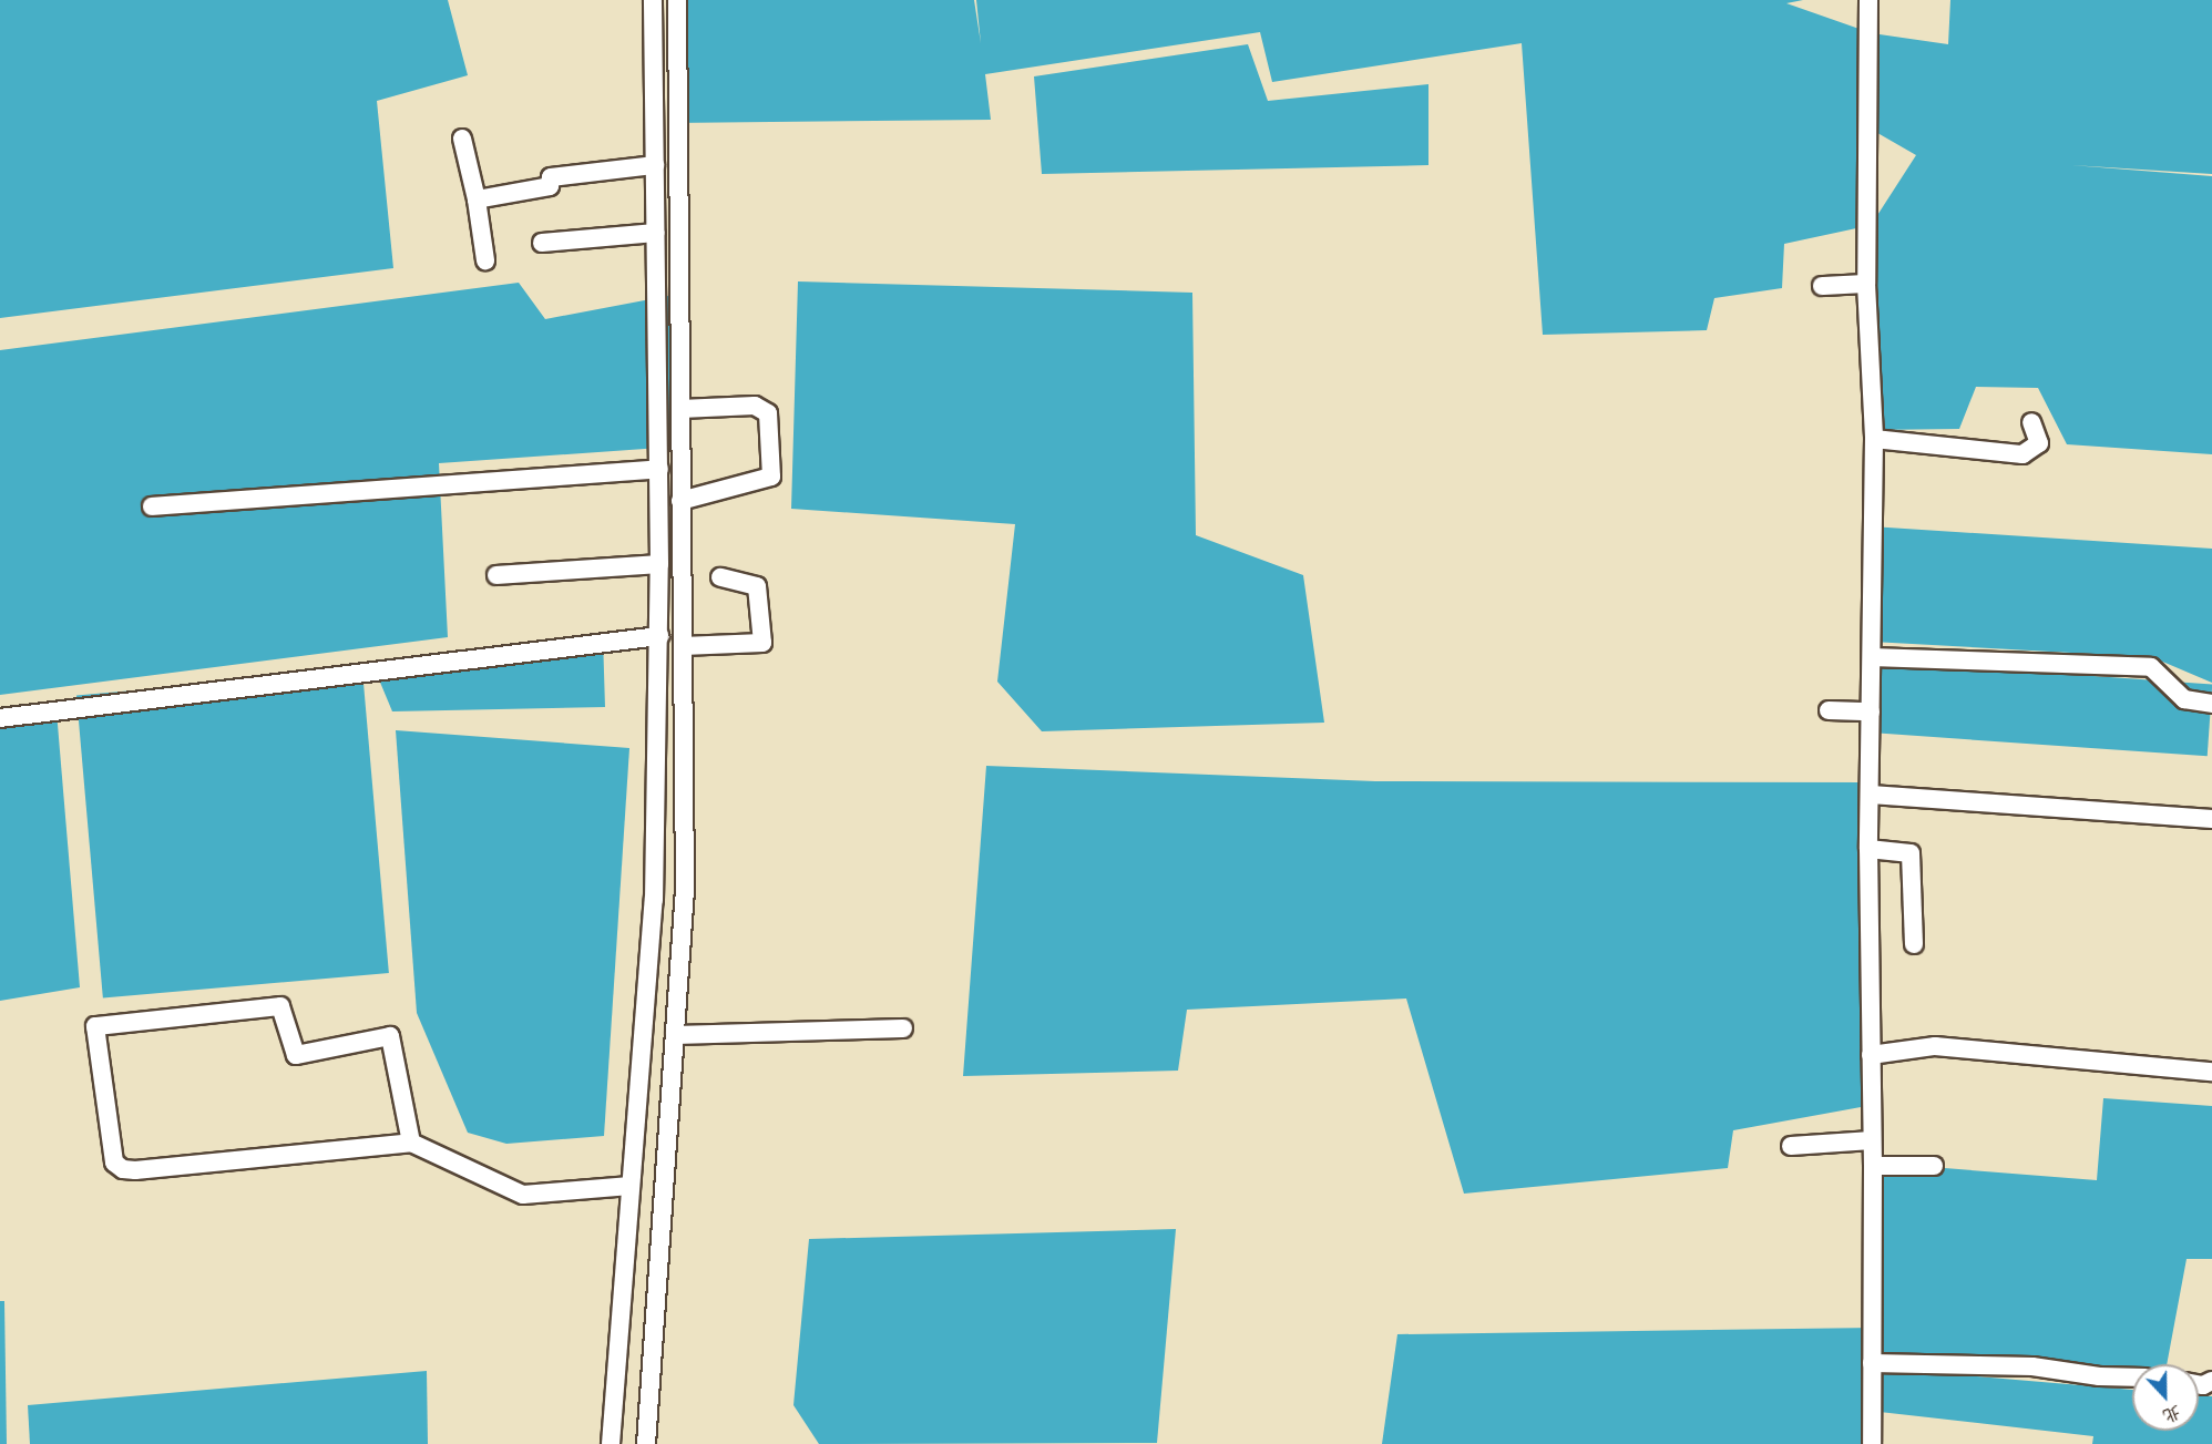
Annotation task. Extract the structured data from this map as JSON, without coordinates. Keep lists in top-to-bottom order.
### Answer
{
  "north": "bottom"
}
